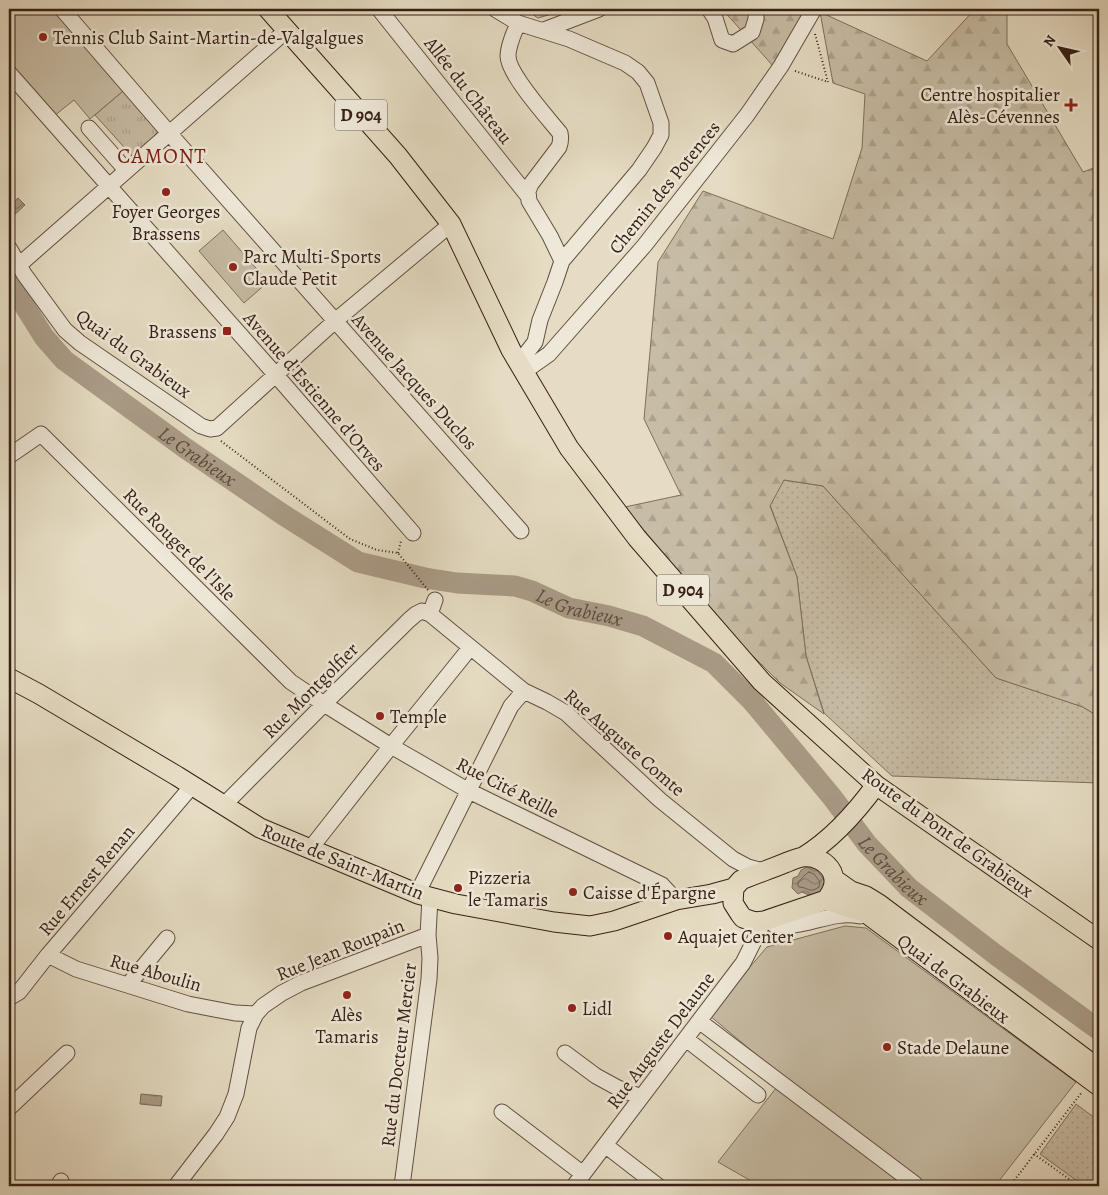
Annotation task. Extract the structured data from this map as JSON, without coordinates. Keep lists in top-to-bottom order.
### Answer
{
  "streets": {
    "main road": [
      "D 904",
      "Route du Pont de Grabieux",
      "Route de Saint-Martin",
      "Quai de Grabieux"
    ],
    "street": [
      "Allée du Château",
      "Chemin des Potences",
      "Quai du Grabieux",
      "Avenue Jacques Duclos",
      "Avenue d'Estienne d'Orves",
      "Rue Rouget de l'Isle",
      "Rue Montgolfier",
      "Rue Auguste Comte",
      "Rue Cité Reille",
      "Rue Ernest Renan",
      "Rue Jean Roupain",
      "Rue Aboulin",
      "Rue Auguste Delaune",
      "Rue du Docteur Mercier"
    ]
  },
  "crossings": [
    ["D 904", "Chemin des Potences"],
    ["D 904", "Route du Pont de Grabieux"],
    ["Chemin des Potences", "Route du Pont de Grabieux"],
    ["Rue Rouget de l'Isle", "Rue Montgolfier"],
    ["Rue Rouget de l'Isle", "Rue Cité Reille"],
    ["Rue Montgolfier", "Rue Auguste Comte"],
    ["Rue Montgolfier", "Rue Cité Reille"],
    ["Rue Montgolfier", "Route de Saint-Martin"],
    ["Rue Auguste Comte", "Route de Saint-Martin"],
    ["Rue Cité Reille", "Route de Saint-Martin"],
    ["Route du Pont de Grabieux", "Route de Saint-Martin"],
    ["Route de Saint-Martin", "Rue Ernest Renan"],
    ["Route de Saint-Martin", "Quai de Grabieux"],
    ["Route de Saint-Martin", "Rue Auguste Delaune"],
    ["Route de Saint-Martin", "Rue du Docteur Mercier"],
    ["Rue Ernest Renan", "Rue Aboulin"],
    ["Rue Jean Roupain", "Rue Aboulin"],
    ["Rue Jean Roupain", "Rue du Docteur Mercier"]
  ],
  "districts": ["CAMONT"],
  "water": ["Le Grabieux"],
  "places": {
    "other": [
      "Tennis Club Saint-Martin-de-Valgalgues",
      "Foyer Georges Brassens",
      "Parc Multi-Sports Claude Petit",
      "Temple",
      "Pizzeria le Tamaris",
      "Caisse d'Épargne",
      "Aquajet Center",
      "Alès Tamaris",
      "Lidl",
      "Stade Delaune"
    ],
    "health": ["Centre hospitalier Alès-Cévennes"],
    "transit": ["Brassens"]
  },
  "north": "top left"
}
